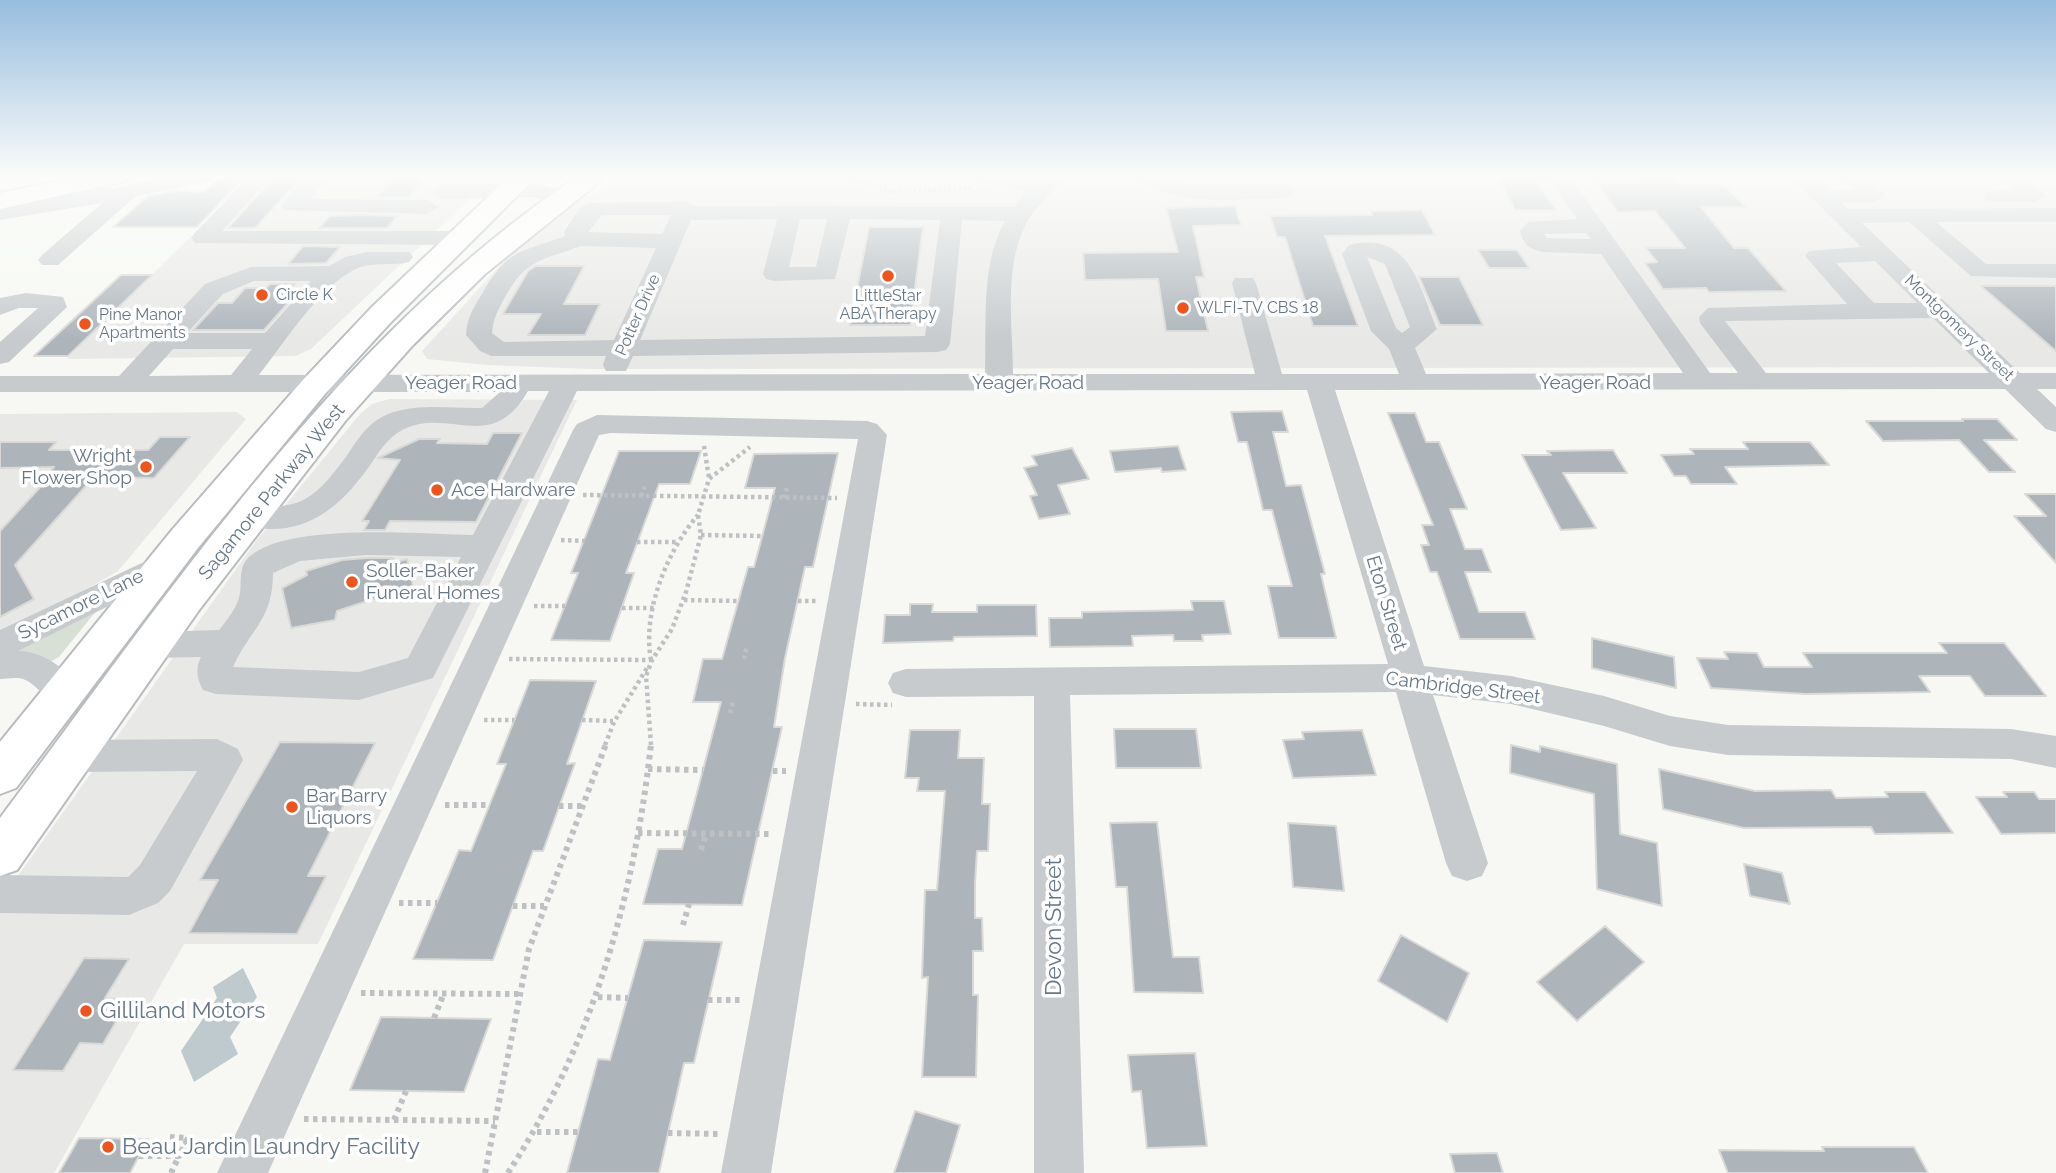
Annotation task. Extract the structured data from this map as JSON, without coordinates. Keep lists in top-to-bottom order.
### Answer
{
  "streets": {
    "main road": ["Sagamore Parkway West"],
    "street": [
      "Potter Drive",
      "Montgomery Street",
      "Yeager Road",
      "Eton Street",
      "Sycamore Lane",
      "Cambridge Street",
      "Devon Street"
    ]
  },
  "crossings": [
    ["Potter Drive", "Yeager Road"],
    ["Montgomery Street", "Yeager Road"],
    ["Yeager Road", "Sagamore Parkway West"],
    ["Yeager Road", "Eton Street"],
    ["Sagamore Parkway West", "Sycamore Lane"],
    ["Eton Street", "Cambridge Street"],
    ["Cambridge Street", "Devon Street"]
  ],
  "places": [
    "LittleStar ABA Therapy",
    "Circle K",
    "WLFI-TV CBS 18",
    "Pine Manor Apartments",
    "Wright Flower Shop",
    "Ace Hardware",
    "Soller-Baker Funeral Homes",
    "Bar Barry Liquors",
    "Gilliland Motors",
    "Beau Jardin Laundry Facility"
  ]
}
